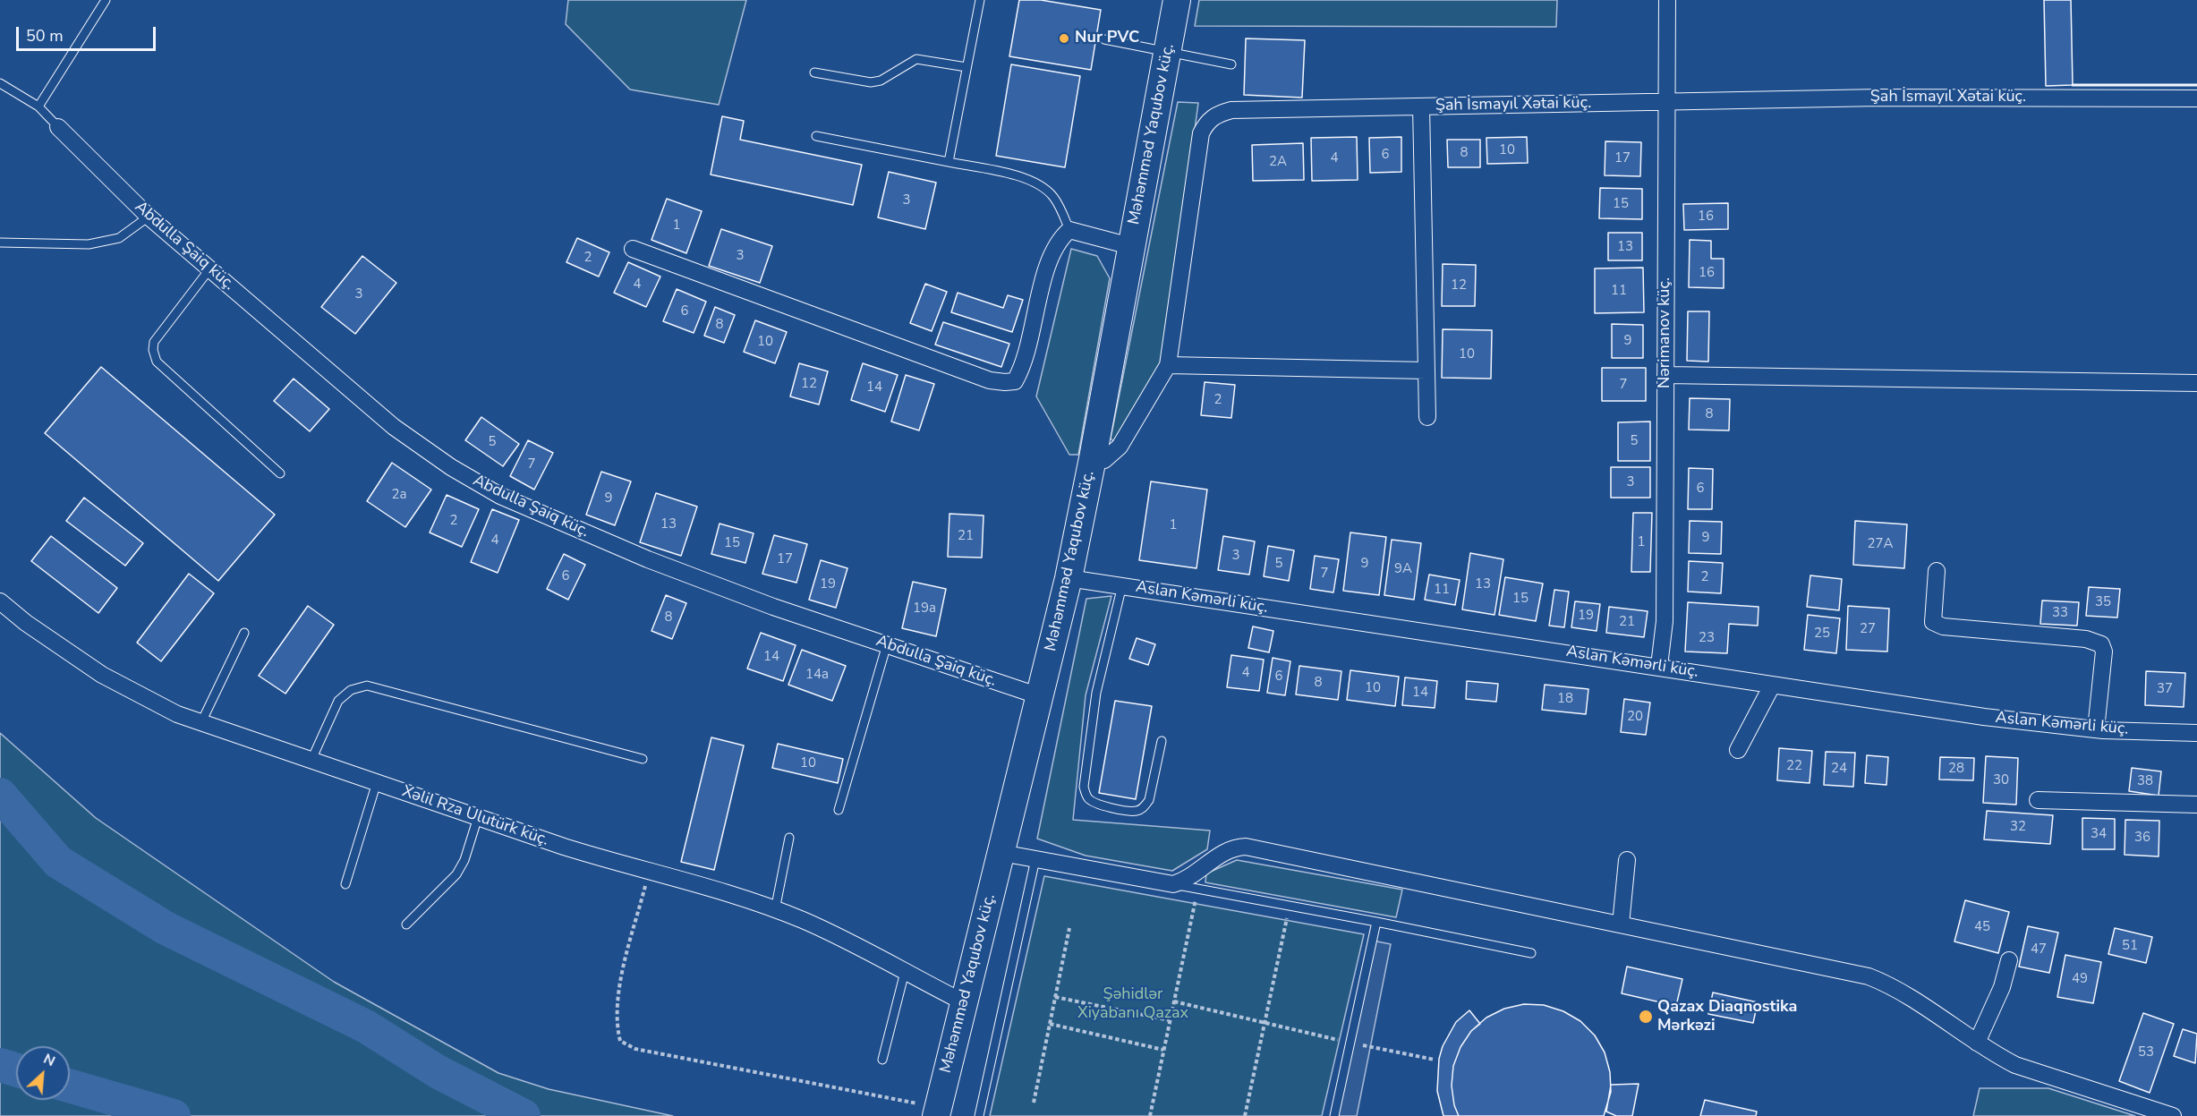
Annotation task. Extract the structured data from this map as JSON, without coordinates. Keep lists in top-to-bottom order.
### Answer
{
  "streets": {
    "main road": ["Məhəmməd Yaqubov küç."],
    "street": [
      "Şah İsmayıl Xətai küç.",
      "Abdulla Şaiq küç.",
      "Nərimanov küç.",
      "Aslan Kəmərli küç.",
      "Xəlil Rza Ulutürk küç."
    ]
  },
  "crossings": [
    ["Şah İsmayıl Xətai küç.", "Məhəmməd Yaqubov küç."],
    ["Şah İsmayıl Xətai küç.", "Nərimanov küç."],
    ["Məhəmməd Yaqubov küç.", "Abdulla Şaiq küç."],
    ["Məhəmməd Yaqubov küç.", "Aslan Kəmərli küç."],
    ["Məhəmməd Yaqubov küç.", "Xəlil Rza Ulutürk küç."],
    ["Nərimanov küç.", "Aslan Kəmərli küç."]
  ],
  "parks": ["Şəhidlər Xiyabanı Qazax"],
  "places": ["Nur PVC", "Qazax Diaqnostika Mərkəzi"],
  "house_numbers": [
    "10",
    "8",
    "6",
    "4",
    "17",
    "2A",
    "3",
    "15",
    "16",
    "1",
    "13",
    "3",
    "2",
    "16",
    "4",
    "12",
    "11",
    "3",
    "6",
    "8",
    "9",
    "10",
    "10",
    "12",
    "7",
    "14",
    "2",
    "8",
    "5",
    "5",
    "7",
    "3",
    "6",
    "2a",
    "9",
    "2",
    "13",
    "1",
    "21",
    "9",
    "4",
    "1",
    "15",
    "27A",
    "3",
    "17",
    "5",
    "9",
    "9A",
    "7",
    "6",
    "2",
    "19",
    "13",
    "11",
    "15",
    "35",
    "19a",
    "33",
    "19",
    "8",
    "21",
    "27",
    "25",
    "23",
    "14",
    "4",
    "14a",
    "6",
    "8",
    "10",
    "37",
    "14",
    "18",
    "20",
    "10",
    "22",
    "24",
    "28",
    "30",
    "38",
    "32",
    "34",
    "36",
    "45",
    "51",
    "47",
    "49",
    "53"
  ],
  "scale_bar": "50 m",
  "north": "top right"
}
